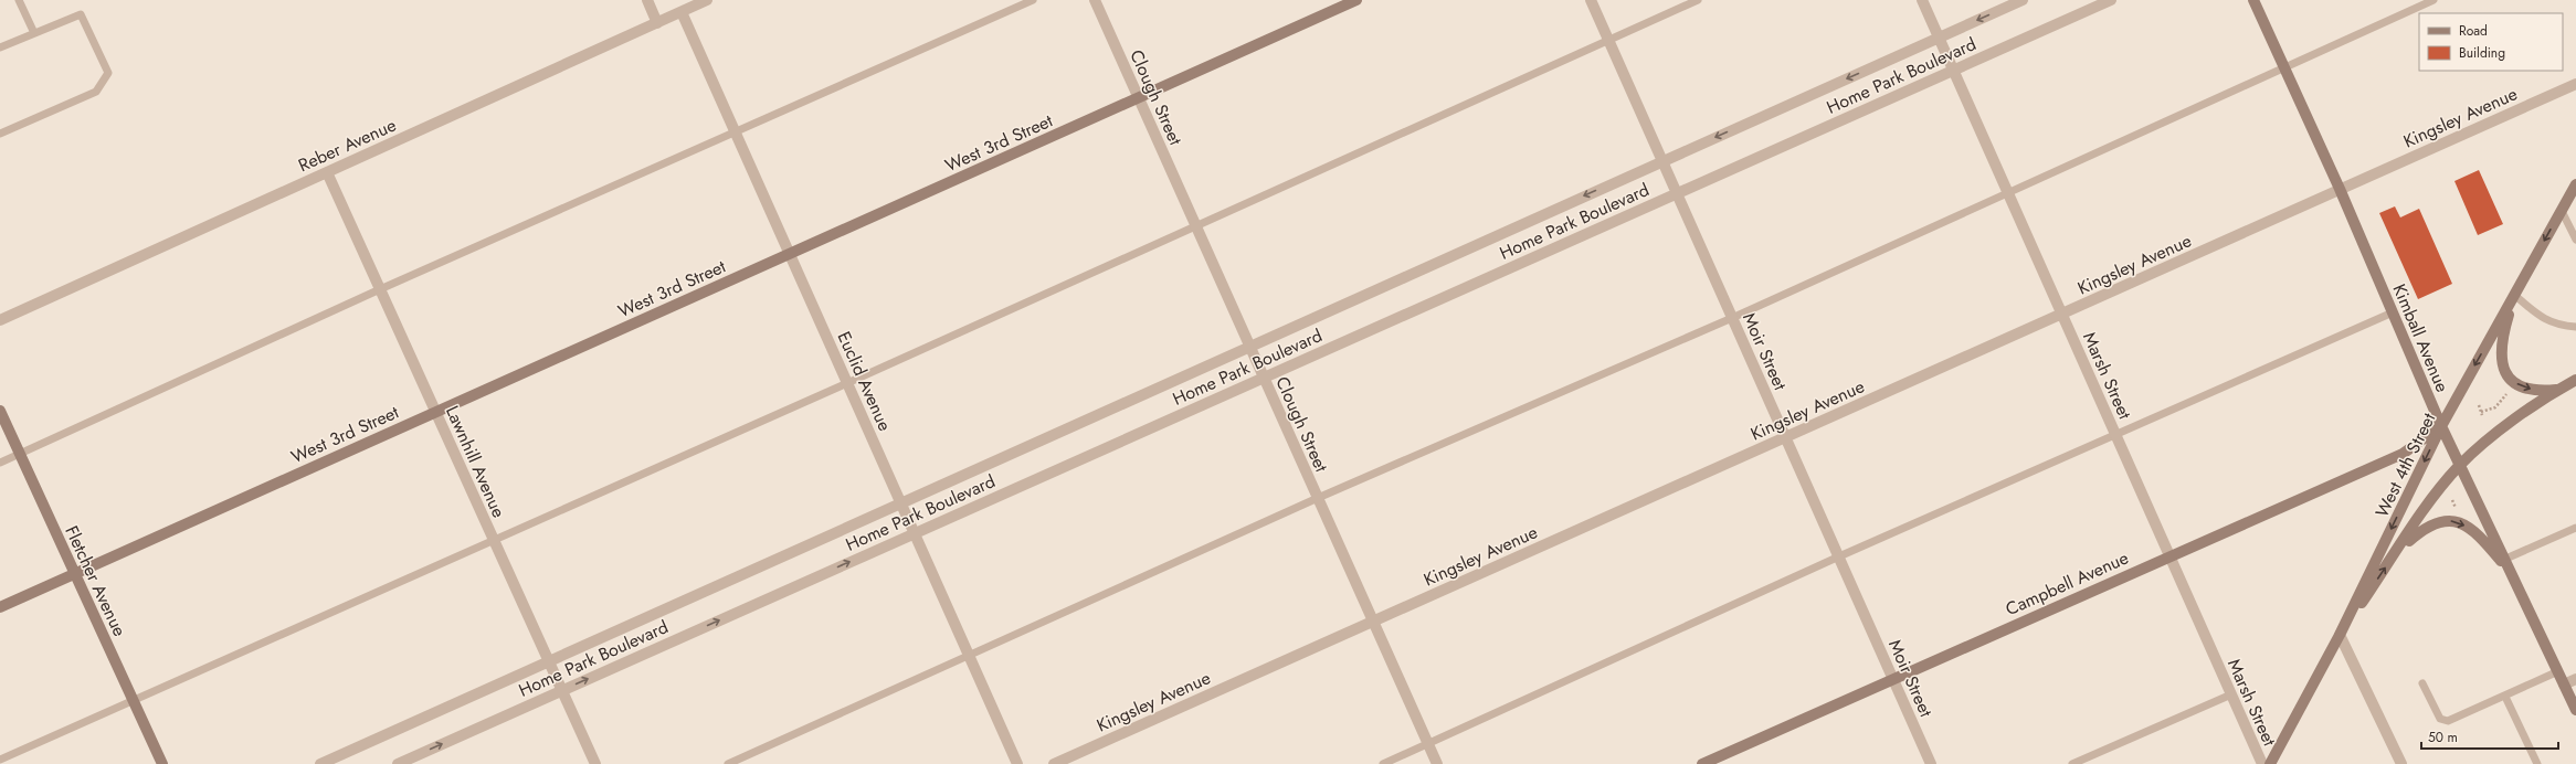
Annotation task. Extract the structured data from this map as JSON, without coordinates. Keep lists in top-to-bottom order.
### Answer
{
  "streets": {
    "main road": [
      "West 3rd Street",
      "Kimball Avenue",
      "West 4th Street",
      "Fletcher Avenue",
      "Campbell Avenue"
    ],
    "street": [
      "Home Park Boulevard",
      "Clough Street",
      "Kingsley Avenue",
      "Reber Avenue",
      "Moir Street",
      "Marsh Street",
      "Euclid Avenue",
      "Lawnhill Avenue"
    ]
  },
  "crossings": [
    ["Home Park Boulevard", "Clough Street"],
    ["Home Park Boulevard", "Moir Street"],
    ["Home Park Boulevard", "Marsh Street"],
    ["Home Park Boulevard", "Euclid Avenue"],
    ["Home Park Boulevard", "Lawnhill Avenue"],
    ["Clough Street", "Kingsley Avenue"],
    ["Clough Street", "West 3rd Street"],
    ["Kingsley Avenue", "Kimball Avenue"],
    ["Kingsley Avenue", "Moir Street"],
    ["Kingsley Avenue", "Marsh Street"],
    ["West 3rd Street", "Euclid Avenue"],
    ["West 3rd Street", "Lawnhill Avenue"],
    ["West 3rd Street", "Fletcher Avenue"],
    ["Reber Avenue", "Euclid Avenue"],
    ["Reber Avenue", "Lawnhill Avenue"],
    ["Kimball Avenue", "West 4th Street"],
    ["Kimball Avenue", "Campbell Avenue"],
    ["Moir Street", "Campbell Avenue"],
    ["Marsh Street", "Campbell Avenue"],
    ["West 4th Street", "Campbell Avenue"]
  ],
  "legend": ["Road", "Building"],
  "scale_bar": "50 m"
}
